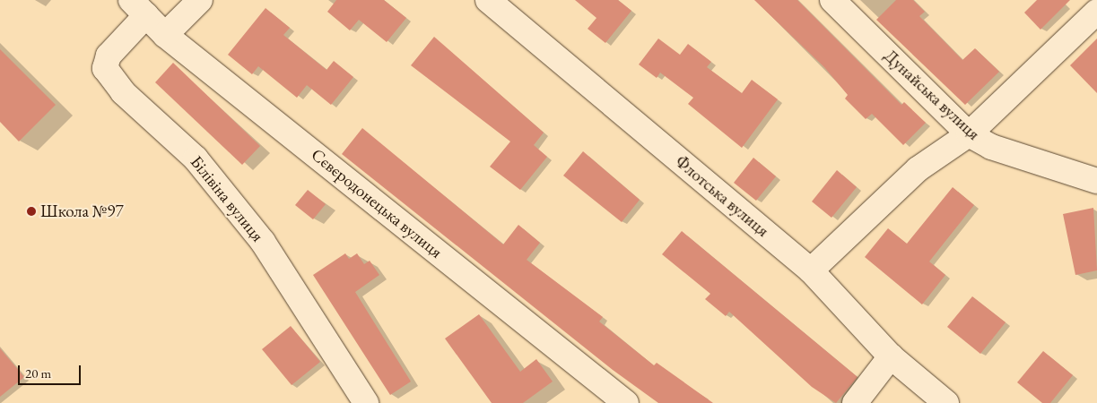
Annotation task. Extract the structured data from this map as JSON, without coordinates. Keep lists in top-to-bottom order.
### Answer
{
  "streets": {
    "street": [
      "Дунайська вулиця",
      "Флотська вулиця",
      "Білівіна вулиця",
      "Сєвєродонецька вулиця"
    ]
  },
  "crossings": [
    ["Білівіна вулиця", "Сєвєродонецька вулиця"]
  ],
  "places": ["Школа №97"],
  "scale_bar": "20 m"
}
